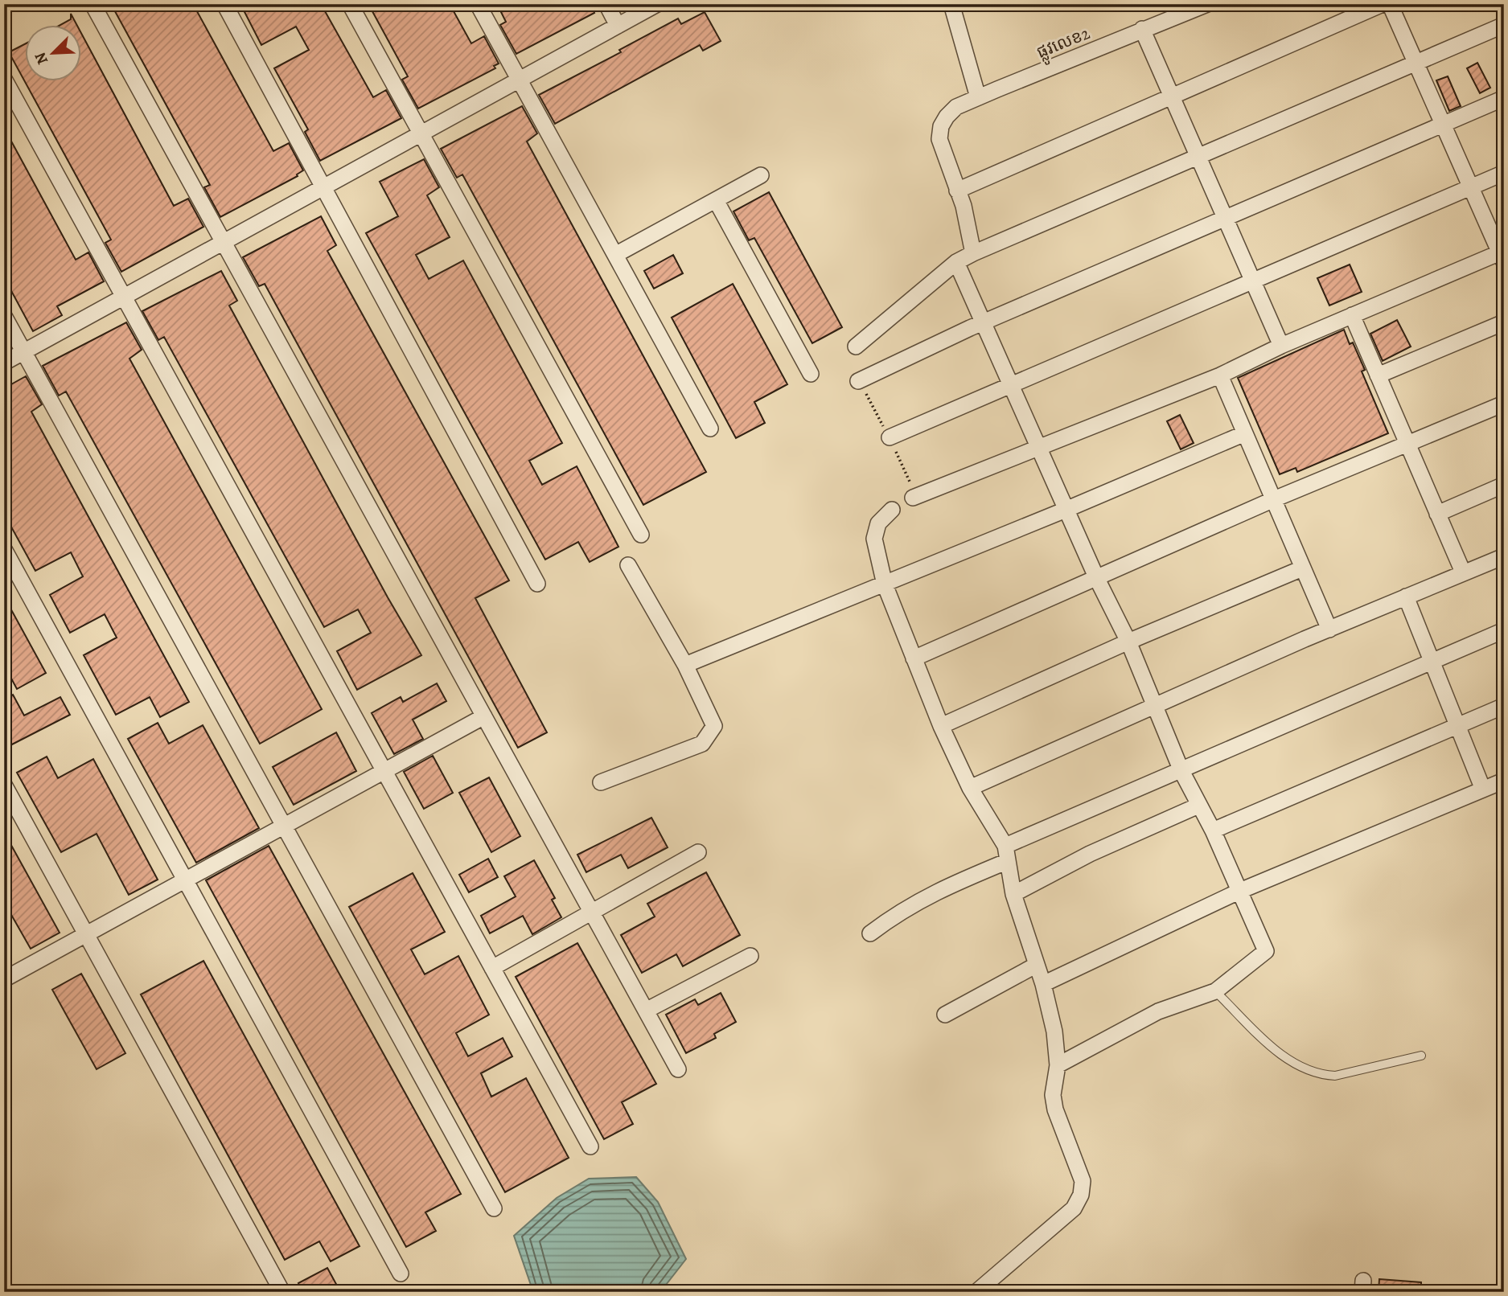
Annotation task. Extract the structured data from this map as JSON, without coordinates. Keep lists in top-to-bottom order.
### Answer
{
  "streets": {
    "street": ["ផ្លូវលេខ2"]
  },
  "north": "bottom left"
}
